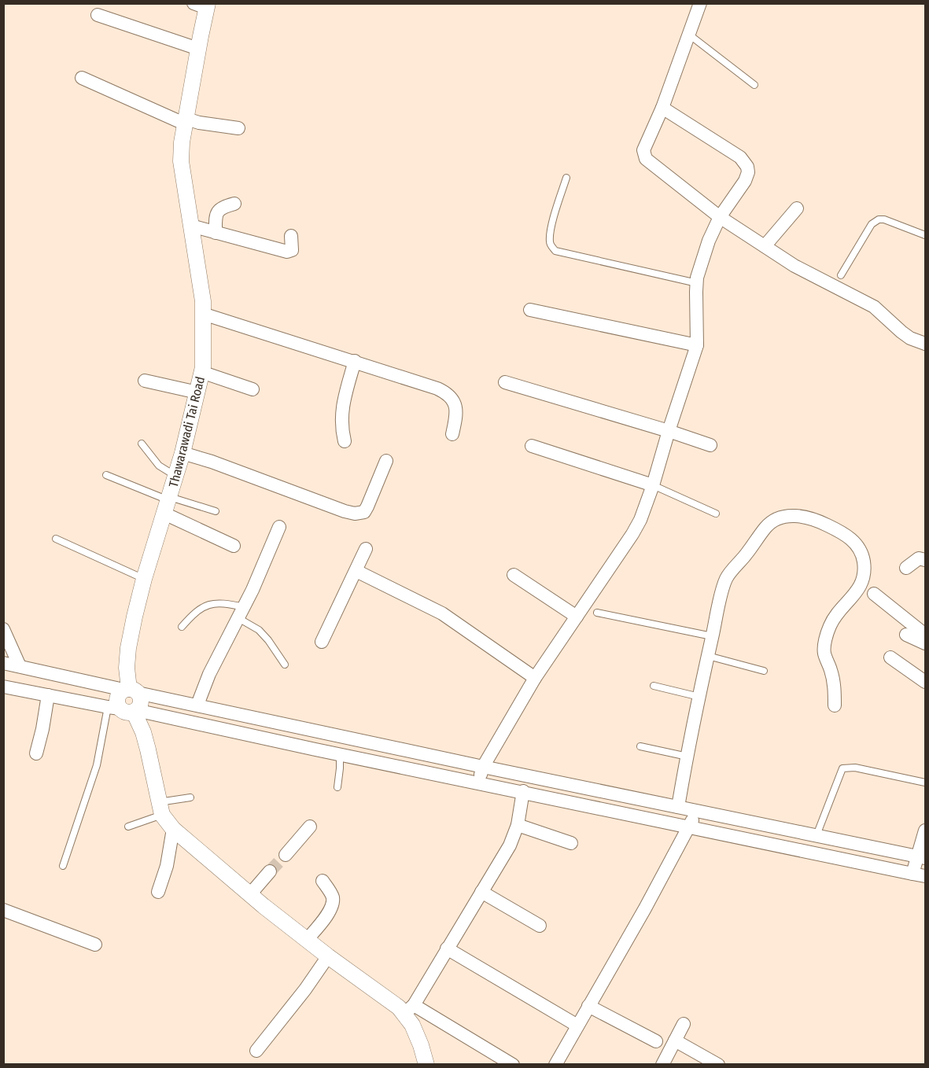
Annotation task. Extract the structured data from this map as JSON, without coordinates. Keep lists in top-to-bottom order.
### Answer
{
  "streets": {
    "street": ["Thawarawadi Tai Road"]
  }
}
